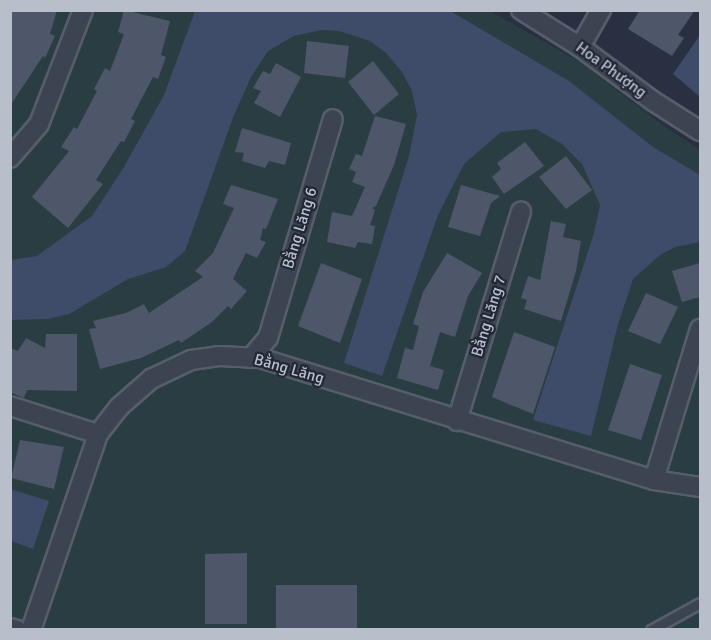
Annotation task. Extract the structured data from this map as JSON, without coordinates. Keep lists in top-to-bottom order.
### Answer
{
  "streets": {
    "street": [
      "Hoa Phượng",
      "Bằng Lăng 6",
      "Bằng Lăng 7",
      "Bằng Lăng"
    ]
  },
  "crossings": [
    ["Bằng Lăng 7", "Bằng Lăng"]
  ]
}
